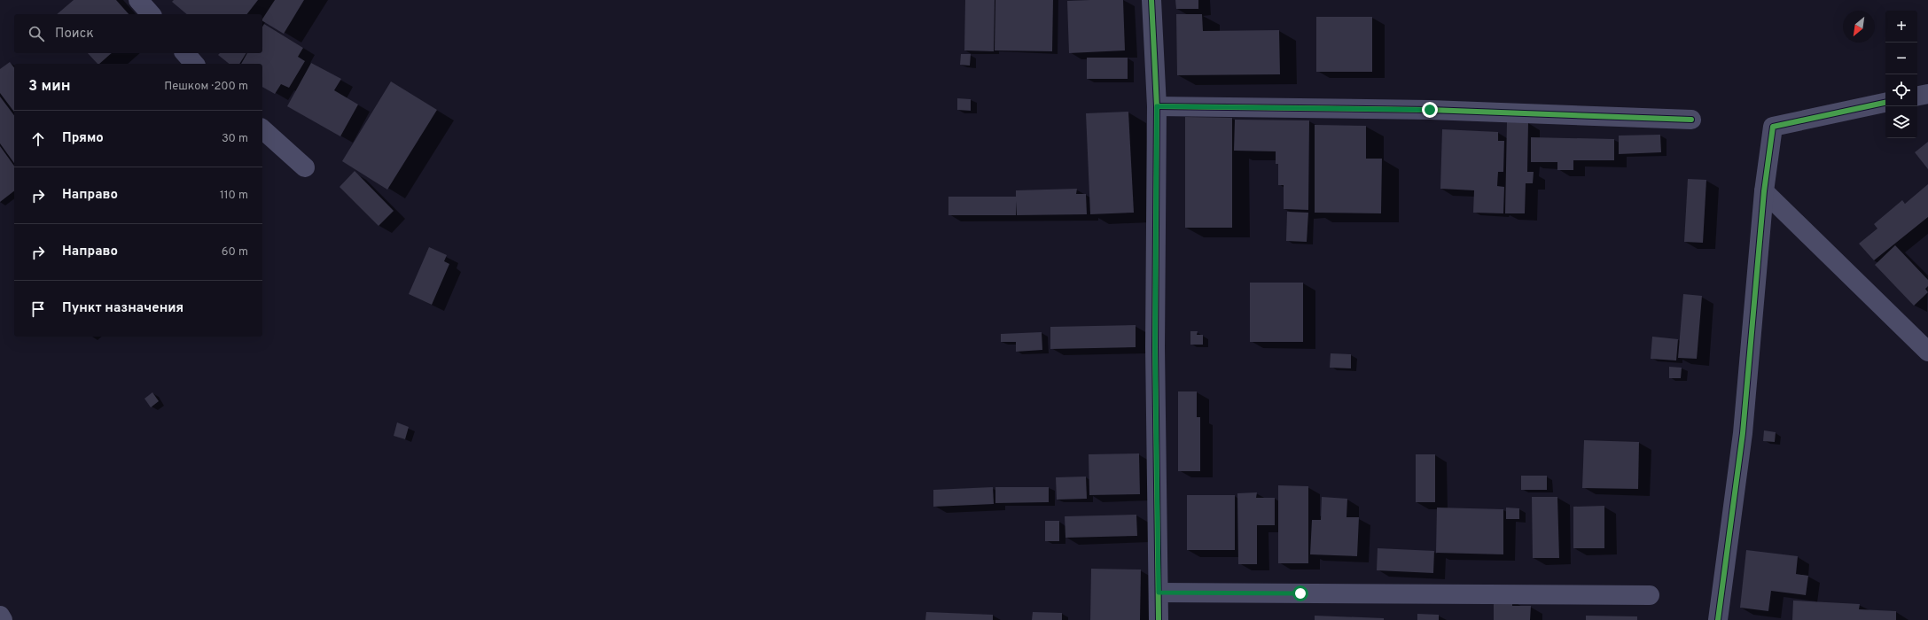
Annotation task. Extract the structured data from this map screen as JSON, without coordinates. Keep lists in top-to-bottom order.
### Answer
{
  "north": "bottom left",
  "page": {
    "map_buttons": ["+", "−"],
    "search": "Поиск",
    "heading": ["3 мин", "Пешком · 200 m"],
    "list": [
      ["Прямо", "30 m"],
      ["Направо", "110 m"],
      ["Направо", "60 m"],
      "Пункт назначения"
    ]
  }
}
